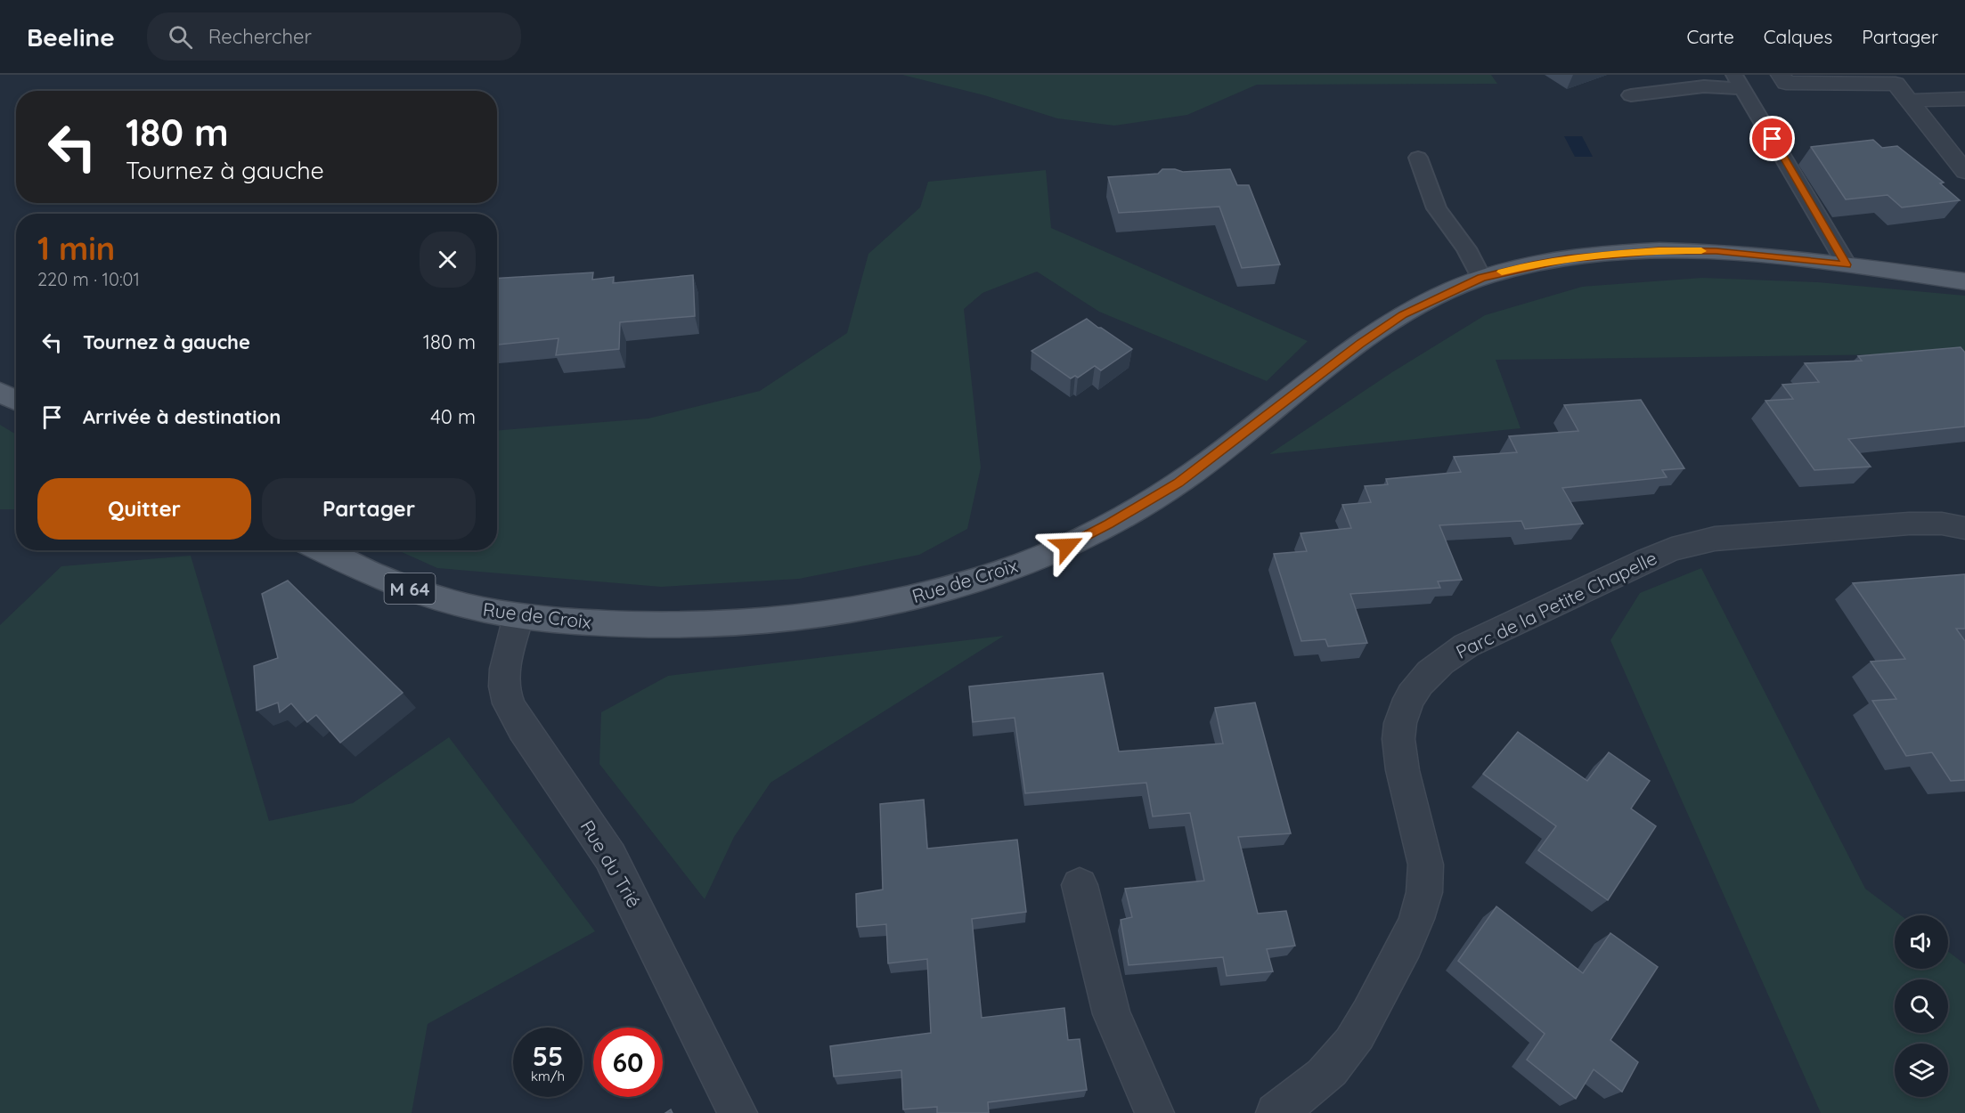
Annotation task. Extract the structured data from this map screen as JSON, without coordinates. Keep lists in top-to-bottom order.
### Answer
{
  "streets": {
    "main road": ["Rue de Croix", "M 64"],
    "street": ["Parc de la Petite Chapelle", "Rue du Trié"]
  },
  "crossings": [
    ["Rue de Croix", "Rue du Trié"]
  ],
  "page": {
    "header": "Beeline",
    "search": "Rechercher",
    "nav": ["Carte", "Calques", "Partager"],
    "turn": ["180 m", "Tournez à gauche"],
    "heading": ["1 min", "220 m · 10:01"],
    "list": [
      {
        "name": "Tournez à gauche",
        "value": "180 m"
      },
      {
        "name": "Arrivée à destination",
        "value": "40 m"
      }
    ],
    "buttons": ["Quitter", "Partager"],
    "speed": "55 km/h",
    "limit": "60"
  }
}
